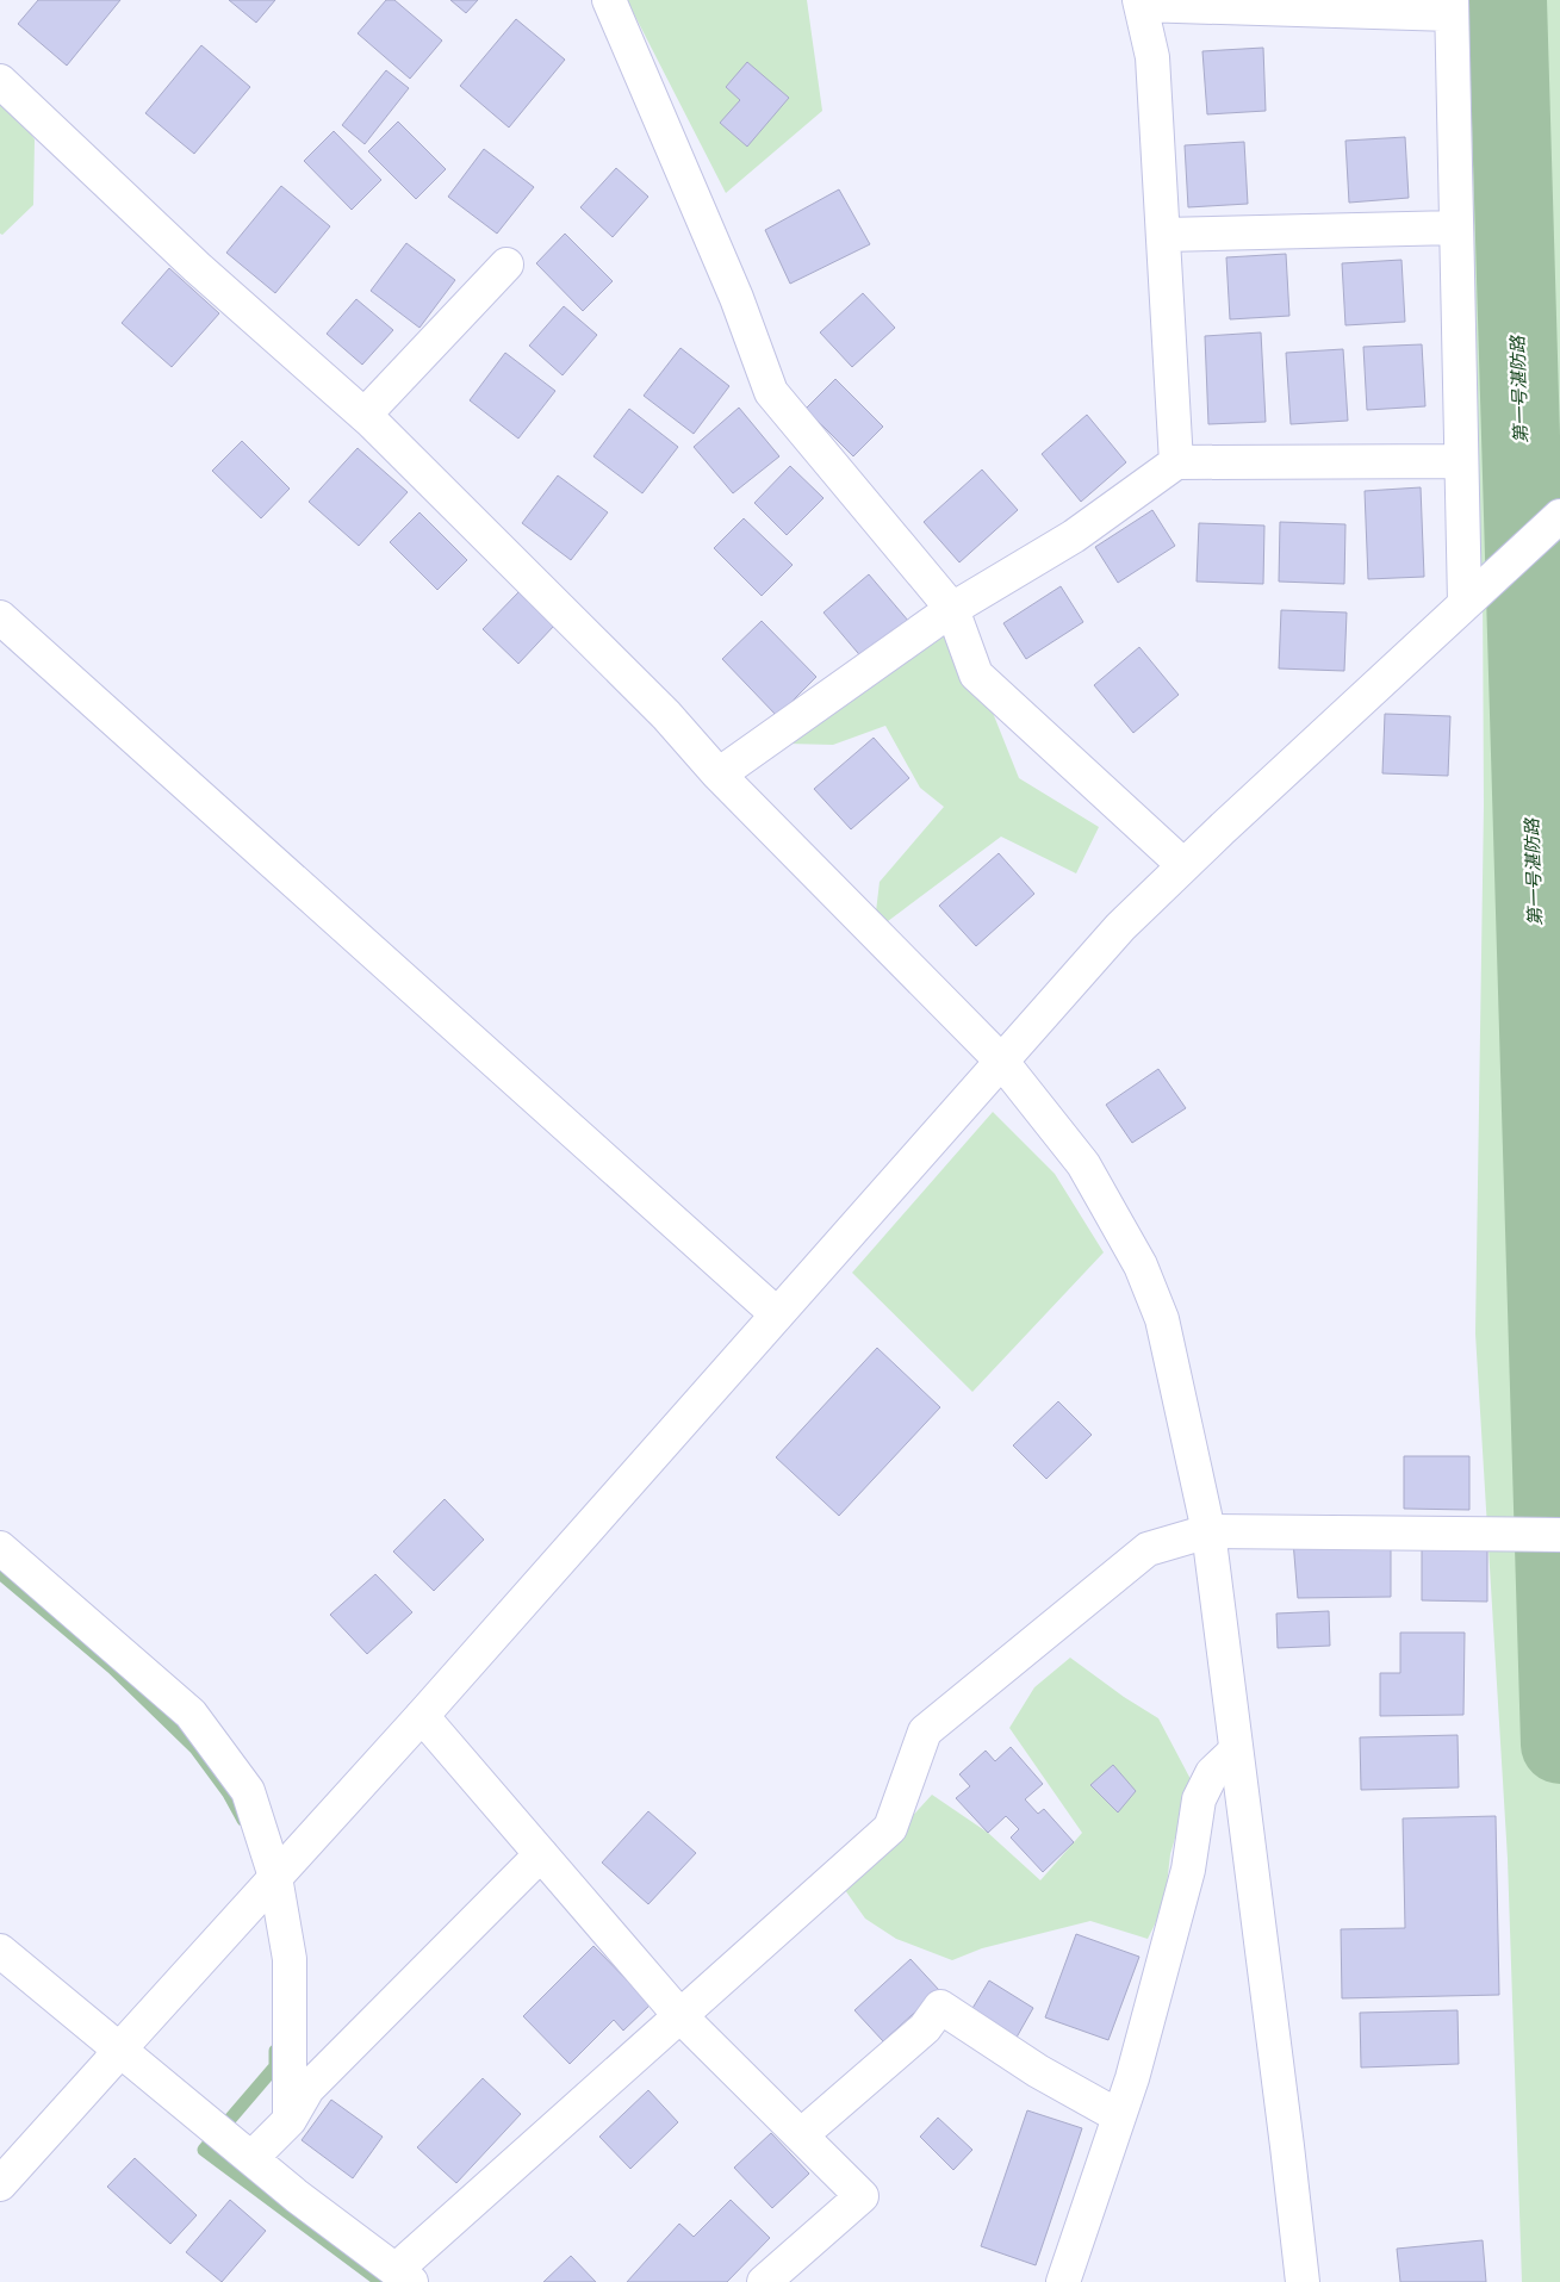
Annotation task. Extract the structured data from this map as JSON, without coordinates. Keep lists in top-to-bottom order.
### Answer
{
  "water": ["第一号湛防路"]
}
